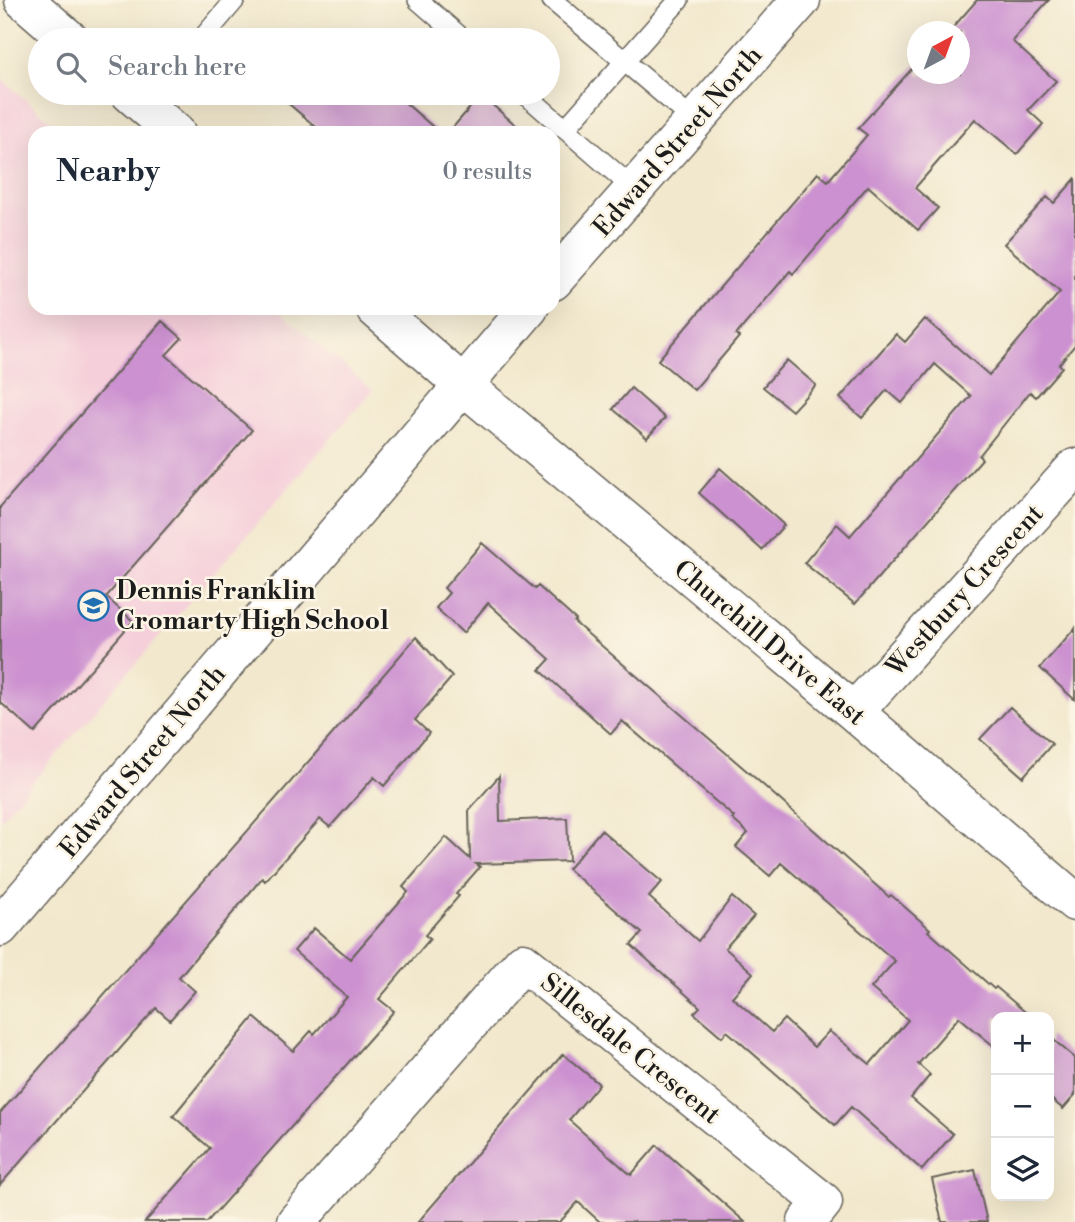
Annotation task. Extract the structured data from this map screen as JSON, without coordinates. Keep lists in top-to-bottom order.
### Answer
{
  "streets": {
    "street": [
      "Edward Street North",
      "Westbury Crescent",
      "Churchill Drive East",
      "Sillesdale Crescent"
    ]
  },
  "crossings": [
    ["Edward Street North", "Churchill Drive East"],
    ["Westbury Crescent", "Churchill Drive East"]
  ],
  "places": {
    "school or university": ["Dennis Franklin Cromarty High School"]
  },
  "north": "top right",
  "page": {
    "search": "Search here",
    "heading": ["Nearby", "0 results"],
    "map_buttons": ["+", "−"]
  }
}
